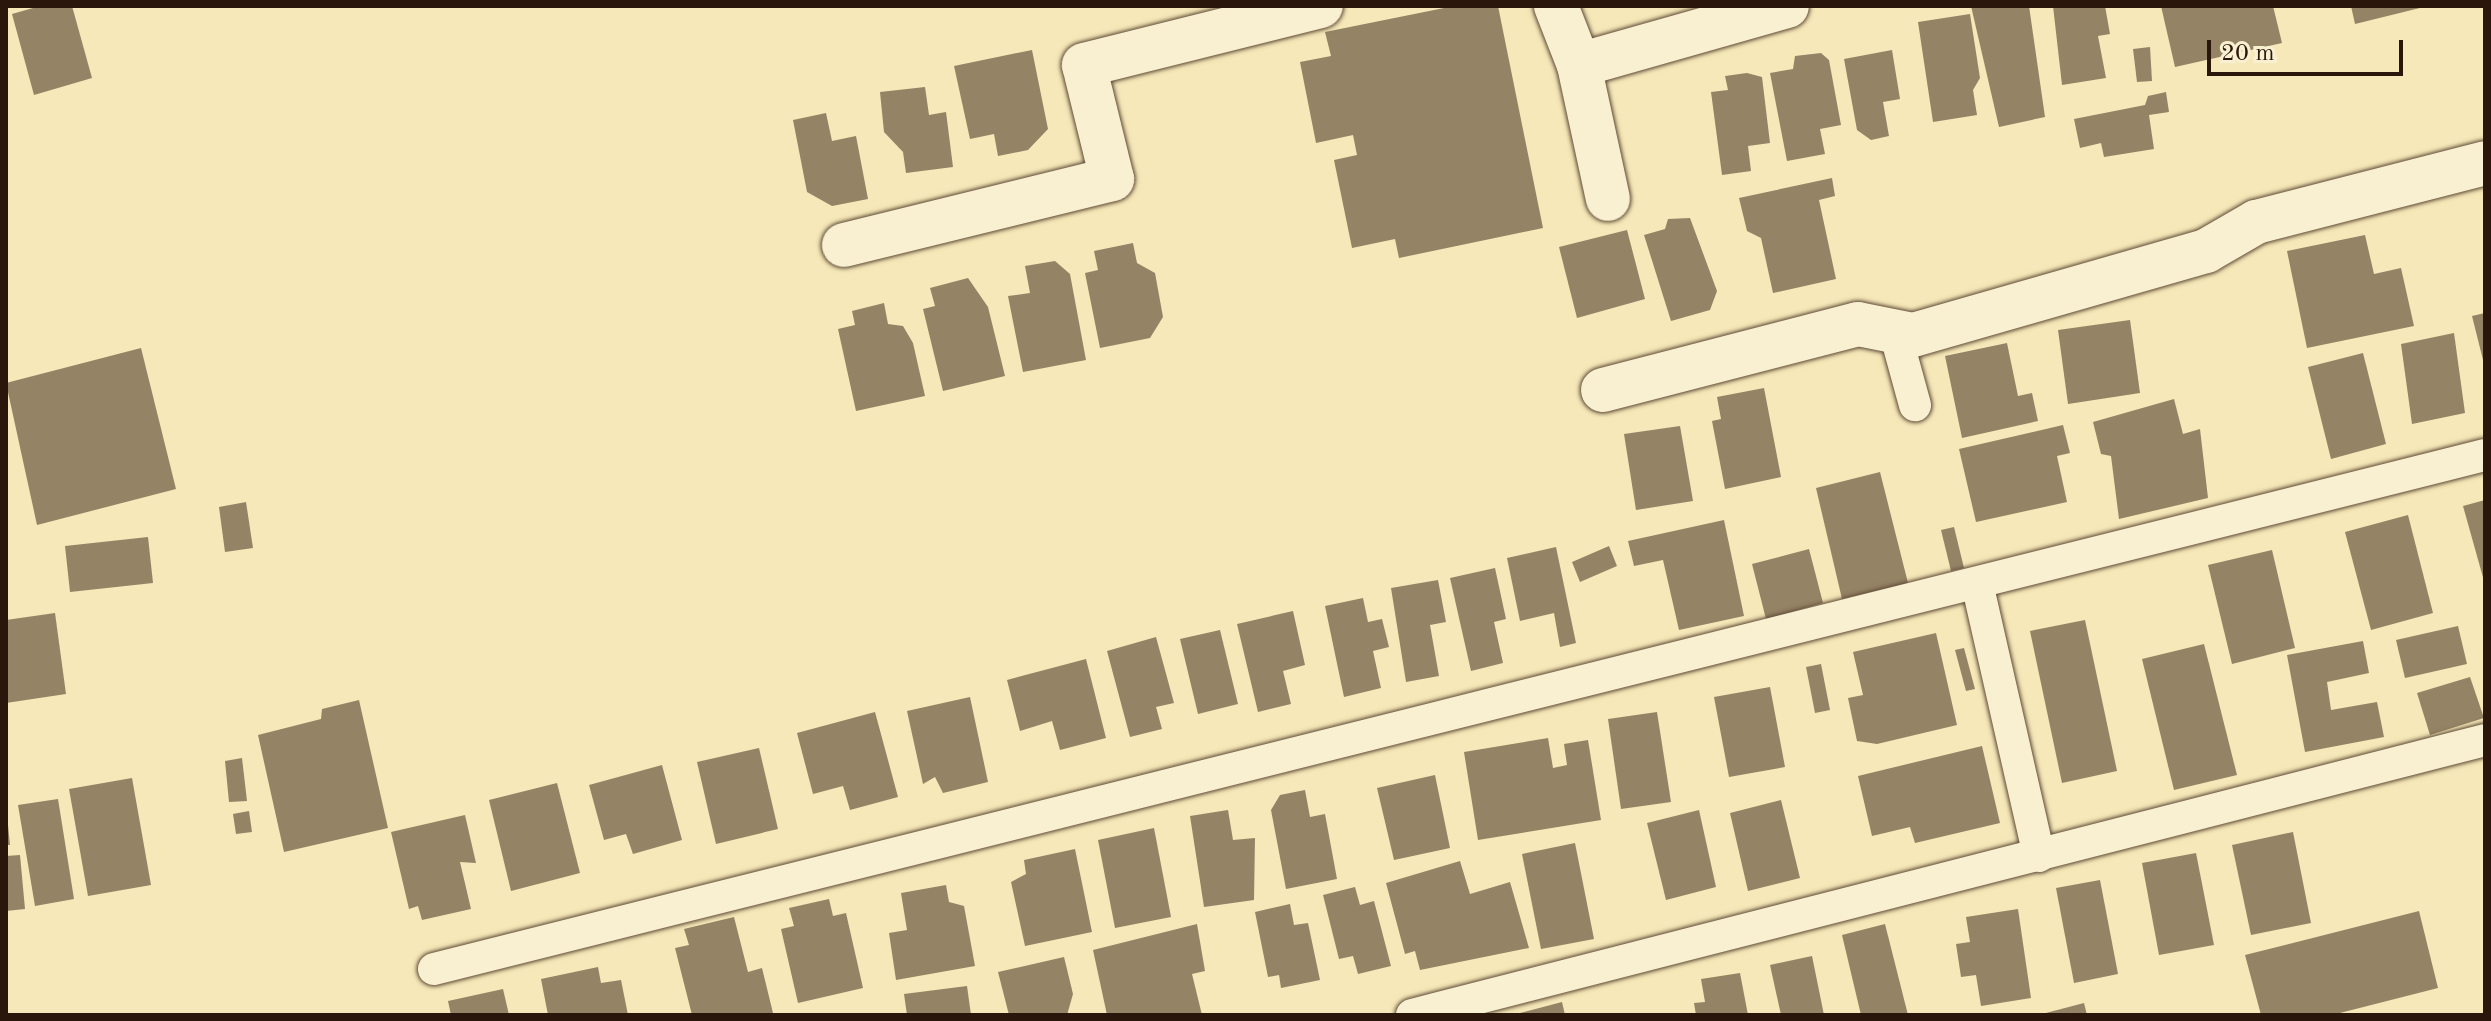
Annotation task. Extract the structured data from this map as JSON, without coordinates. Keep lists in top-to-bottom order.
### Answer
{
  "scale_bar": "20 m"
}
